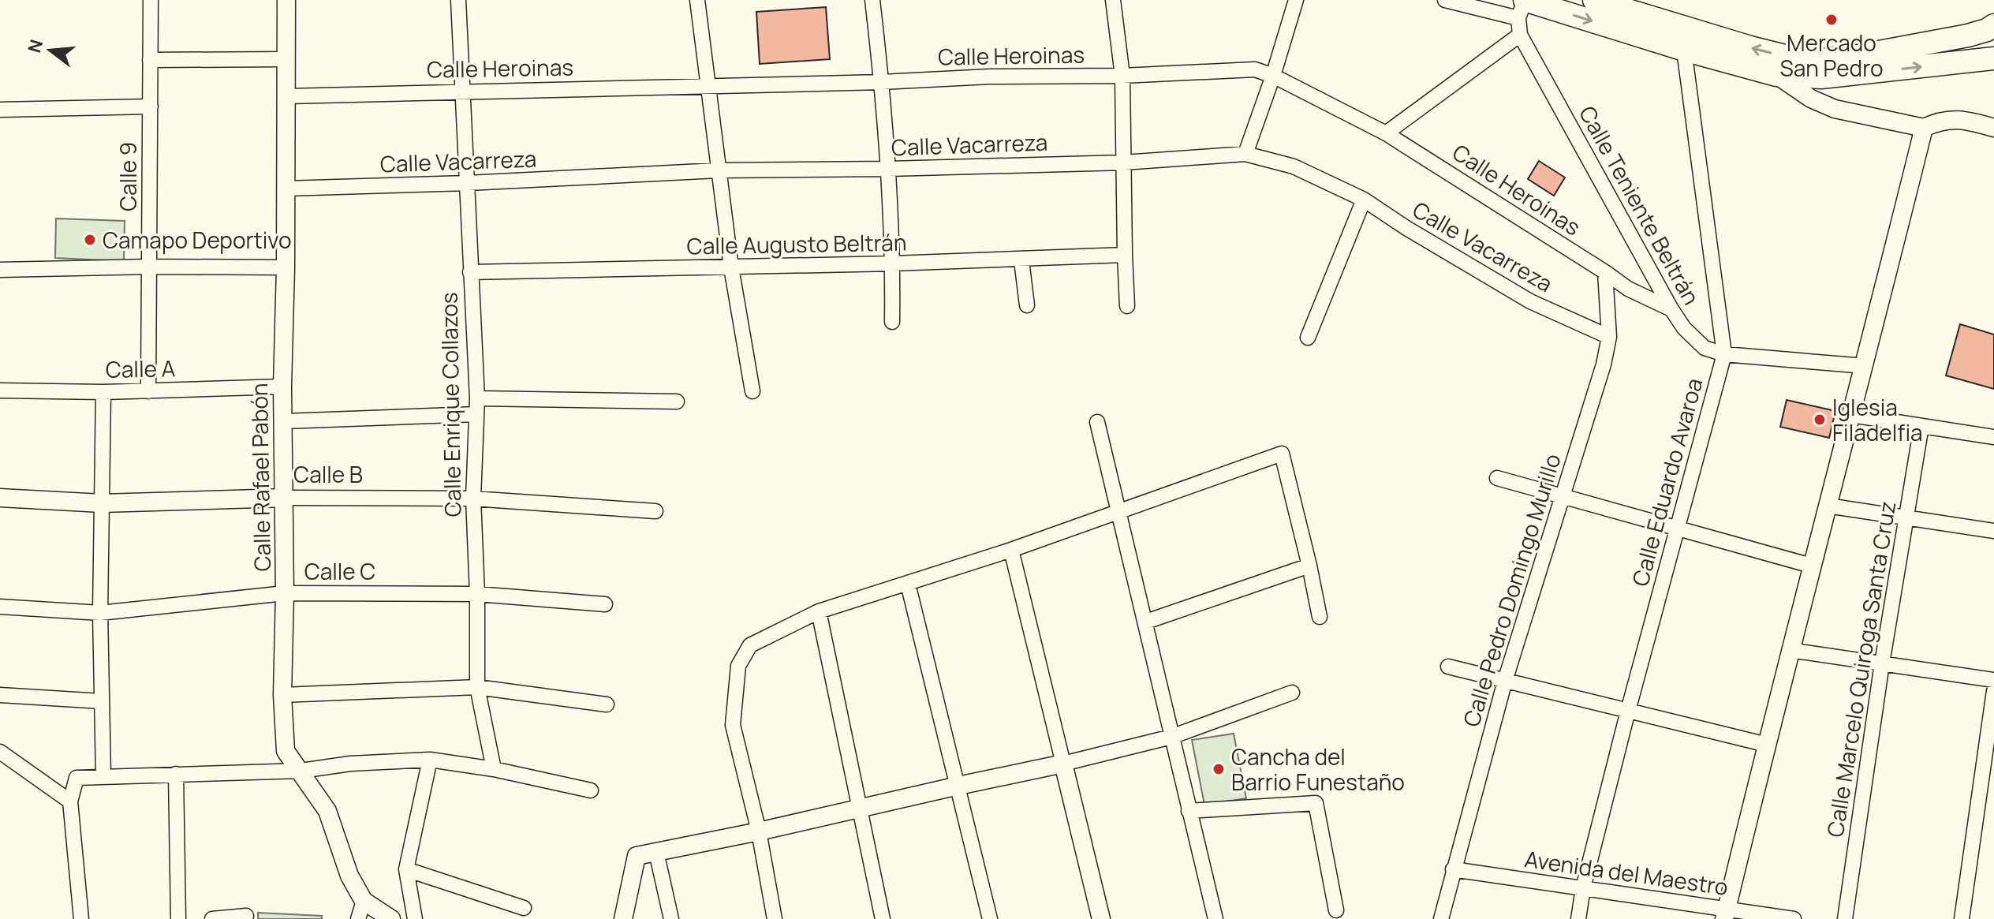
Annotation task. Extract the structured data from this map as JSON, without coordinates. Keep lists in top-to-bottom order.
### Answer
{
  "streets": {
    "street": [
      "Calle Heroinas",
      "Calle Vacarreza",
      "Calle 9",
      "Calle Teniente Beltrán",
      "Calle Augusto Beltrán",
      "Calle A",
      "Calle Enrique Collazos",
      "Calle B",
      "Calle Rafael Pabón",
      "Calle Eduardo Avaroa",
      "Calle C",
      "Calle Pedro Domingo Murillo",
      "Calle Marcelo Quiroga Santa Cruz",
      "Avenida del Maestro"
    ]
  },
  "crossings": [
    ["Calle Heroinas", "Calle Teniente Beltrán"],
    ["Calle Heroinas", "Calle Enrique Collazos"],
    ["Calle Heroinas", "Calle Rafael Pabón"],
    ["Calle Heroinas", "Calle Pedro Domingo Murillo"],
    ["Calle Vacarreza", "Calle Enrique Collazos"],
    ["Calle Vacarreza", "Calle Rafael Pabón"],
    ["Calle Vacarreza", "Calle Pedro Domingo Murillo"],
    ["Calle 9", "Calle A"],
    ["Calle Teniente Beltrán", "Calle Eduardo Avaroa"],
    ["Calle Augusto Beltrán", "Calle Enrique Collazos"],
    ["Calle A", "Calle Rafael Pabón"],
    ["Calle Enrique Collazos", "Calle B"],
    ["Calle Enrique Collazos", "Calle C"],
    ["Calle B", "Calle Rafael Pabón"],
    ["Calle Rafael Pabón", "Calle C"],
    ["Calle Eduardo Avaroa", "Avenida del Maestro"],
    ["Calle Pedro Domingo Murillo", "Avenida del Maestro"]
  ],
  "places": [
    "Mercado San Pedro",
    "Camapo Deportivo",
    "Iglesia Filadelfia",
    "Cancha del Barrio Funestaño"
  ],
  "north": "left"
}
